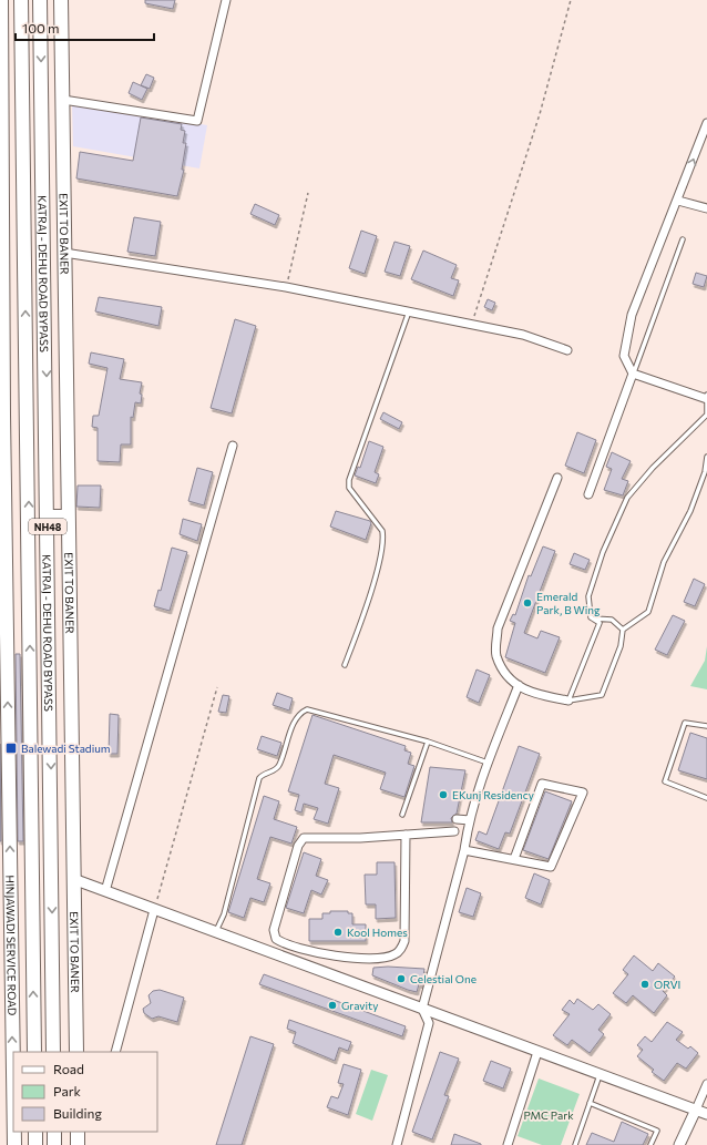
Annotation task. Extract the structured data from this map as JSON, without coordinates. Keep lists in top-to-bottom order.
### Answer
{
  "streets": {
    "main road": [
      "EXIT TO BANER",
      "KATRAJ - DEHU ROAD BYPASS",
      "NH48",
      "HINJAWADI SERVICE ROAD"
    ]
  },
  "one_way": ["HINJAWADI SERVICE ROAD"],
  "parks": ["PMC Park"],
  "places": {
    "other": [
      "Emerald Park, B Wing",
      "EKunj Residency",
      "Kool Homes",
      "Celestial One",
      "ORVI",
      "Gravity"
    ],
    "transit": ["Balewadi Stadium"]
  },
  "legend": ["Road", "Park", "Building"],
  "scale_bar": "100 m"
}
